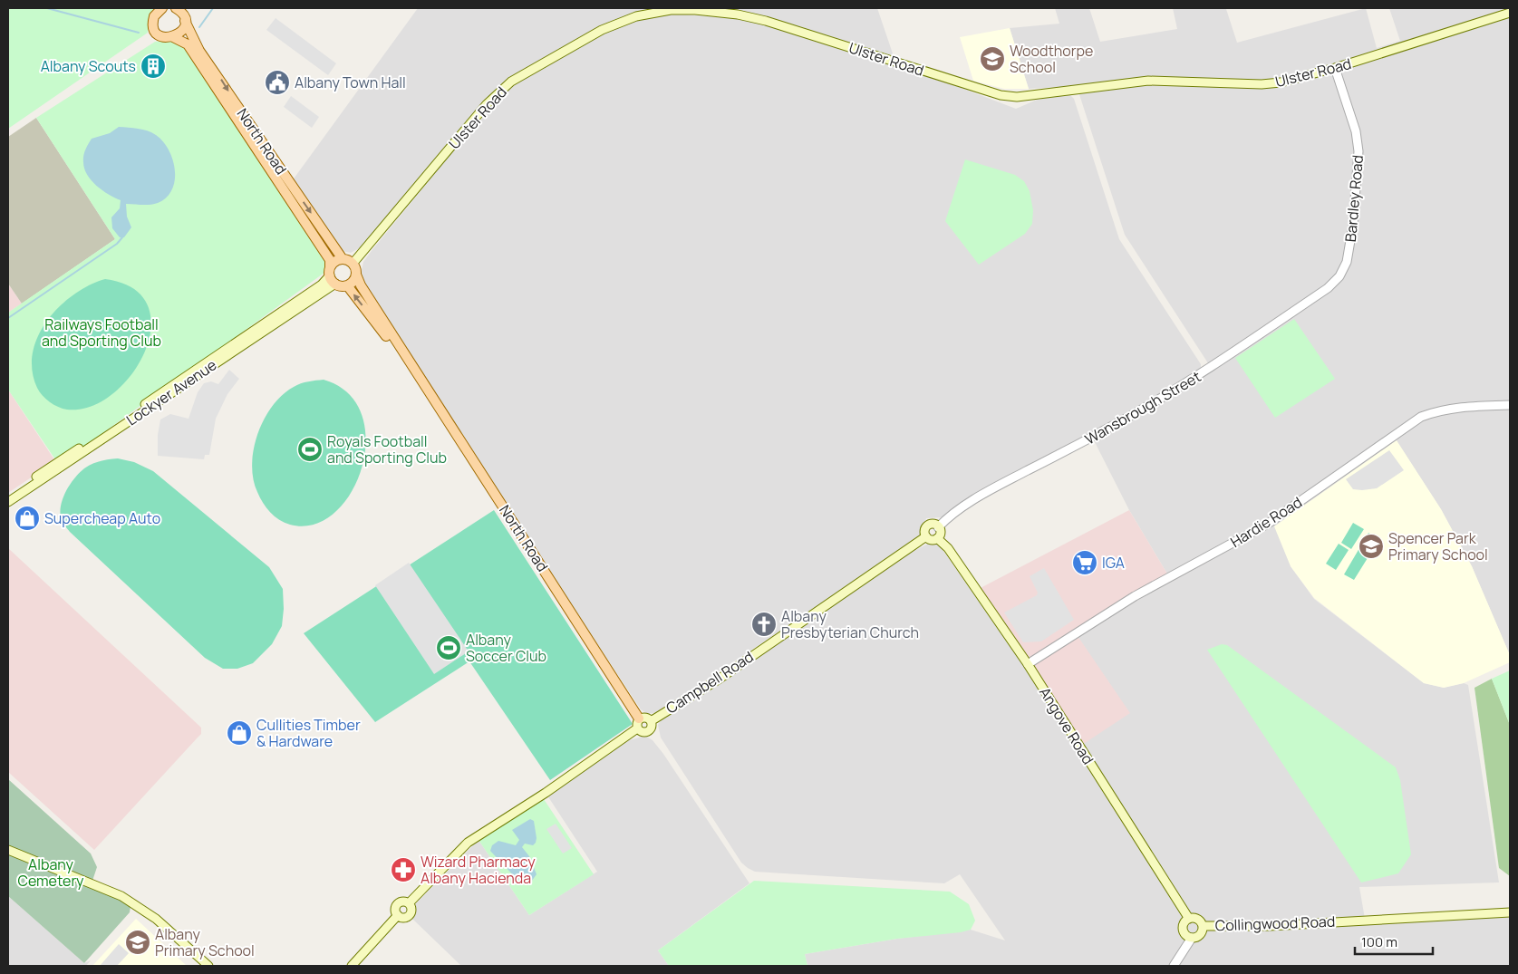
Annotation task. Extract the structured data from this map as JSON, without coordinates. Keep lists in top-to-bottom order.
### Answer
{
  "streets": {
    "main road": [
      "Ulster Road",
      "North Road",
      "Lockyer Avenue",
      "Campbell Road",
      "Angove Road",
      "Collingwood Road"
    ],
    "street": ["Bardley Road", "Wansbrough Street", "Hardie Road"]
  },
  "crossings": [
    ["Ulster Road", "North Road"],
    ["Ulster Road", "Bardley Road"],
    ["Ulster Road", "Lockyer Avenue"],
    ["North Road", "Lockyer Avenue"],
    ["North Road", "Campbell Road"],
    ["Bardley Road", "Wansbrough Street"],
    ["Wansbrough Street", "Campbell Road"],
    ["Wansbrough Street", "Angove Road"],
    ["Hardie Road", "Angove Road"],
    ["Campbell Road", "Angove Road"],
    ["Angove Road", "Collingwood Road"]
  ],
  "parks": ["Railways Football and Sporting Club", "Albany Cemetery"],
  "places": {
    "school or university": ["Woodthorpe School", "Spencer Park Primary School", "Albany Primary School"],
    "building": ["Albany Scouts"],
    "public building": ["Albany Town Hall"],
    "sports": ["Royals Football and Sporting Club", "Albany Soccer Club"],
    "shop": ["Supercheap Auto", "Cullities Timber & Hardware"],
    "supermarket": ["IGA"],
    "church": ["Albany Presbyterian Church"],
    "pharmacy": ["Wizard Pharmacy Albany Hacienda"]
  },
  "scale_bar": "100 m"
}
